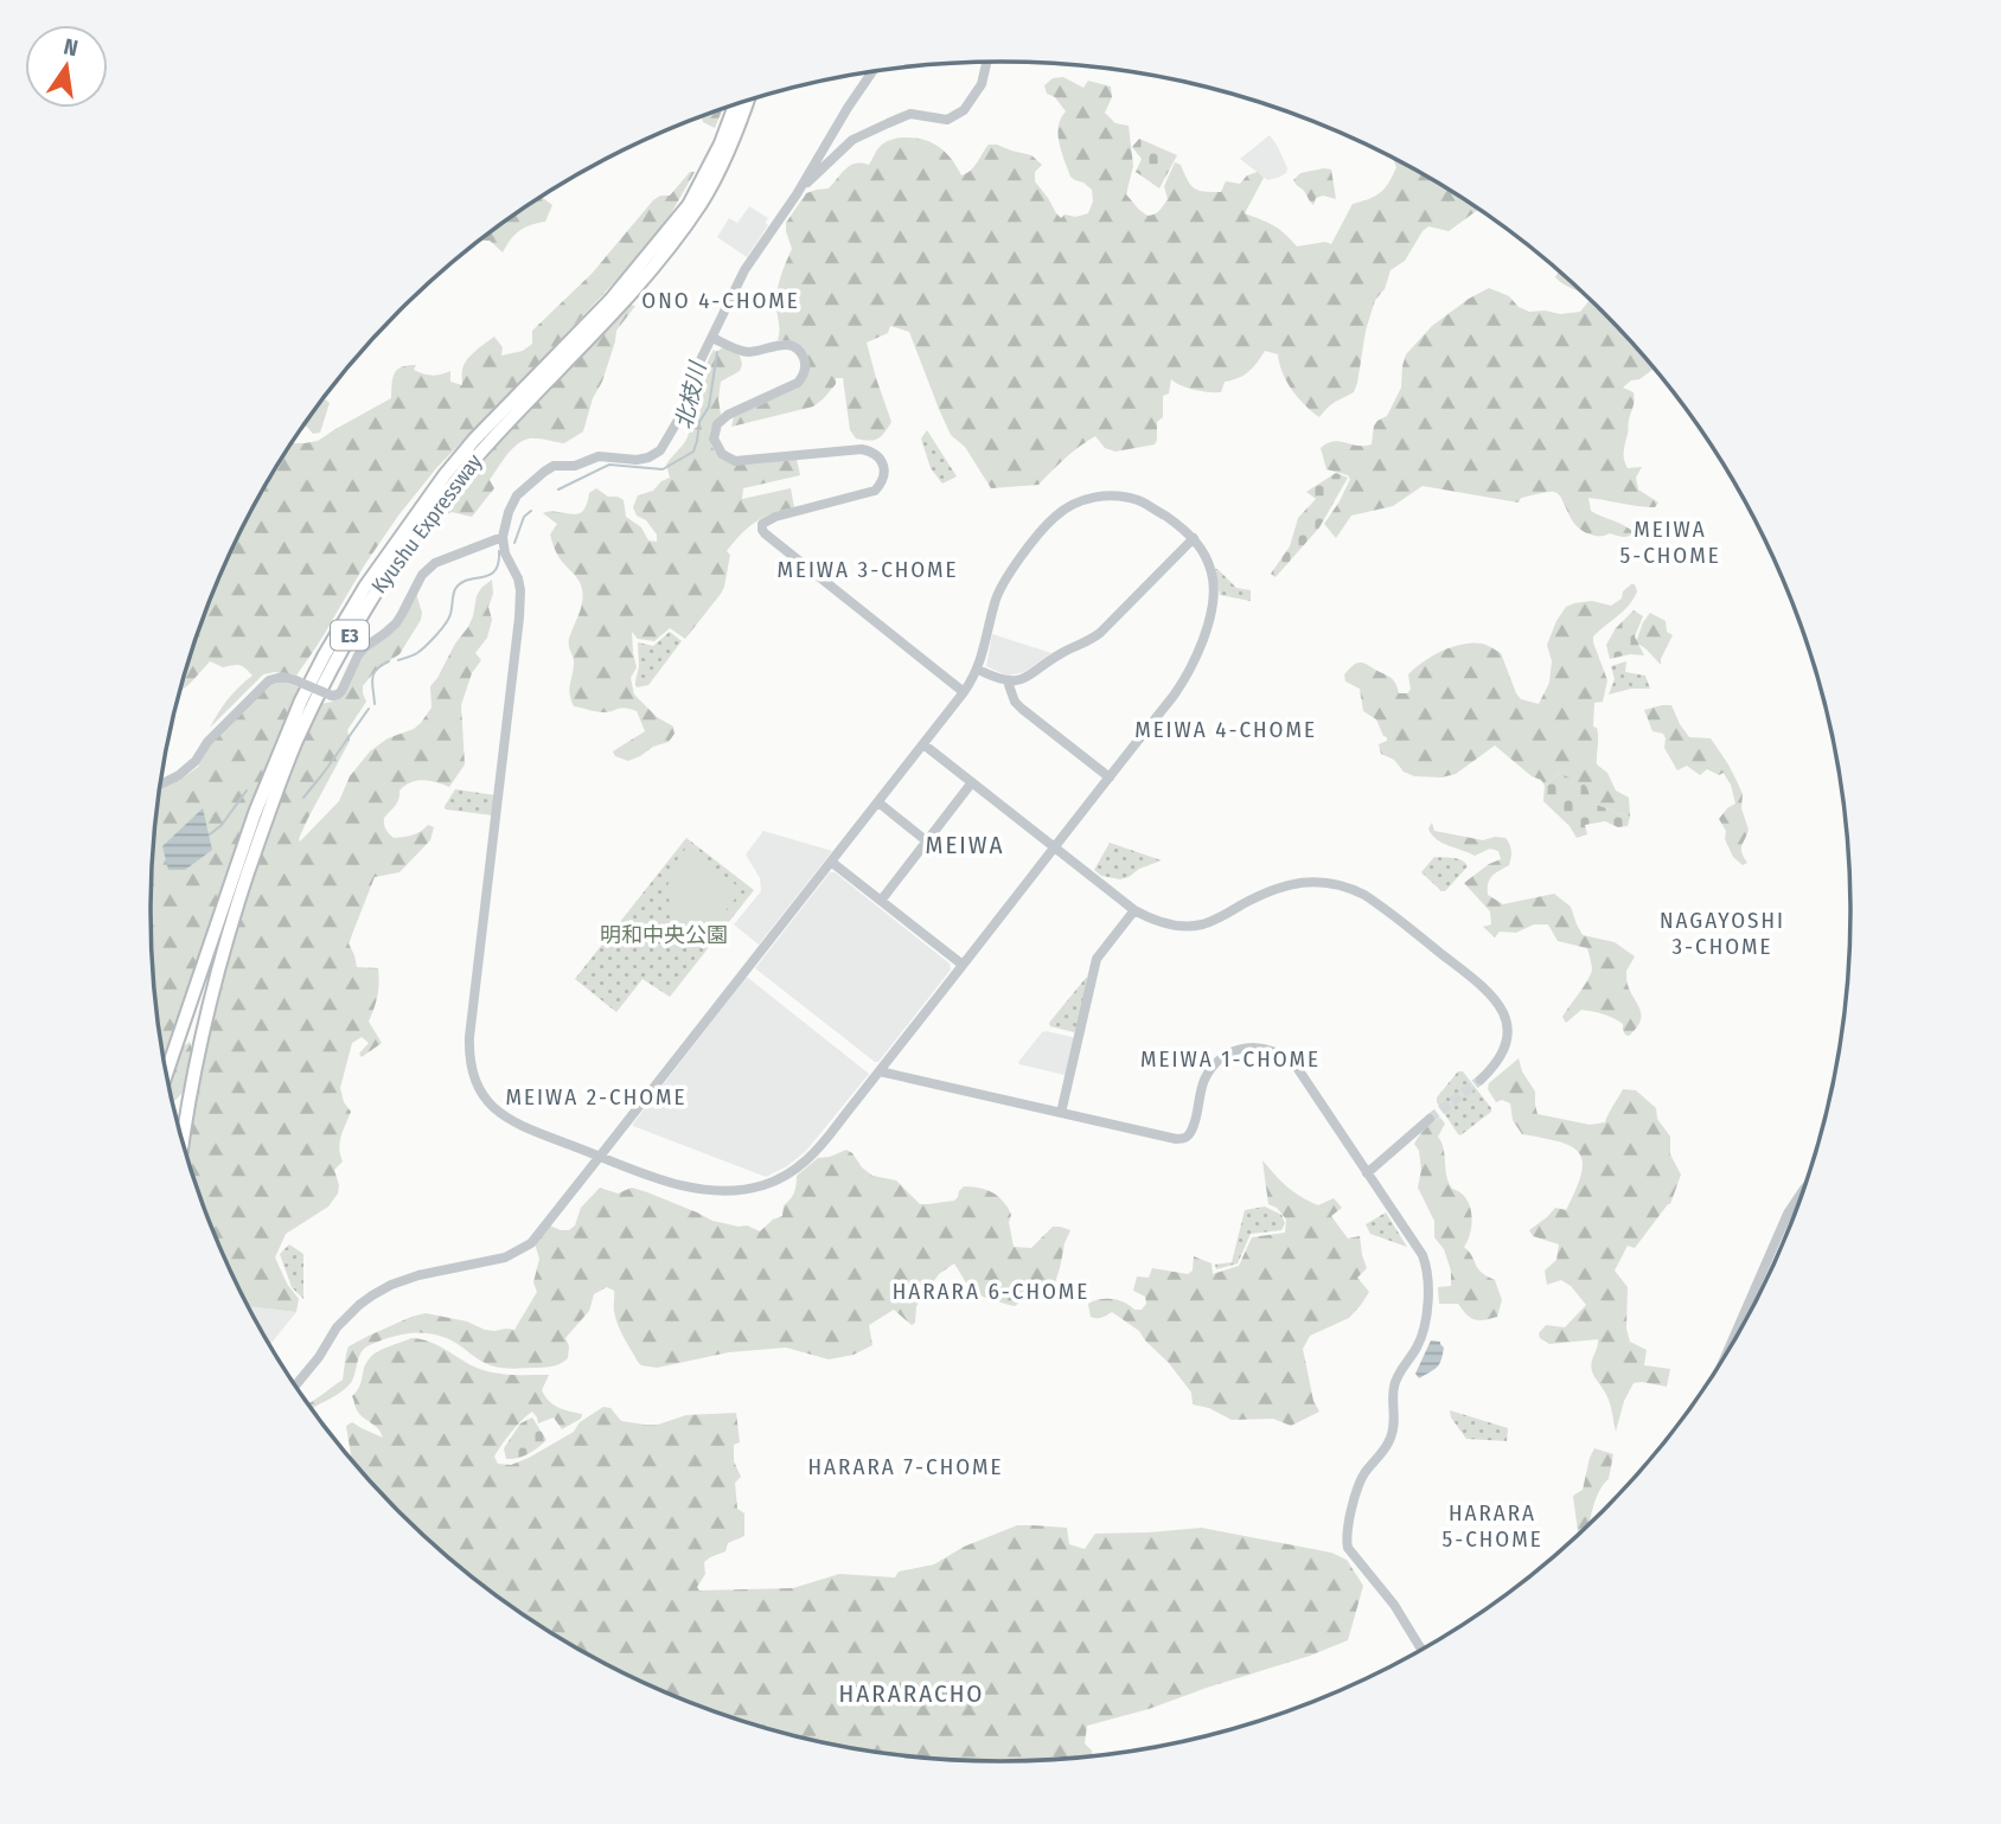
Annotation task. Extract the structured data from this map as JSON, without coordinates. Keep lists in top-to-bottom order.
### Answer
{
  "streets": {
    "highway": ["Kyushu Expressway", "E3"]
  },
  "districts": [
    "ONO 4-CHOME",
    "MEIWA 5-CHOME",
    "MEIWA 3-CHOME",
    "MEIWA 4-CHOME",
    "MEIWA",
    "NAGAYOSHI 3-CHOME",
    "MEIWA 1-CHOME",
    "MEIWA 2-CHOME",
    "HARARA 6-CHOME",
    "HARARA 7-CHOME",
    "HARARA 5-CHOME",
    "HARARACHO"
  ],
  "water": ["北枝川"],
  "parks": ["明和中央公園"],
  "north": "top"
}
